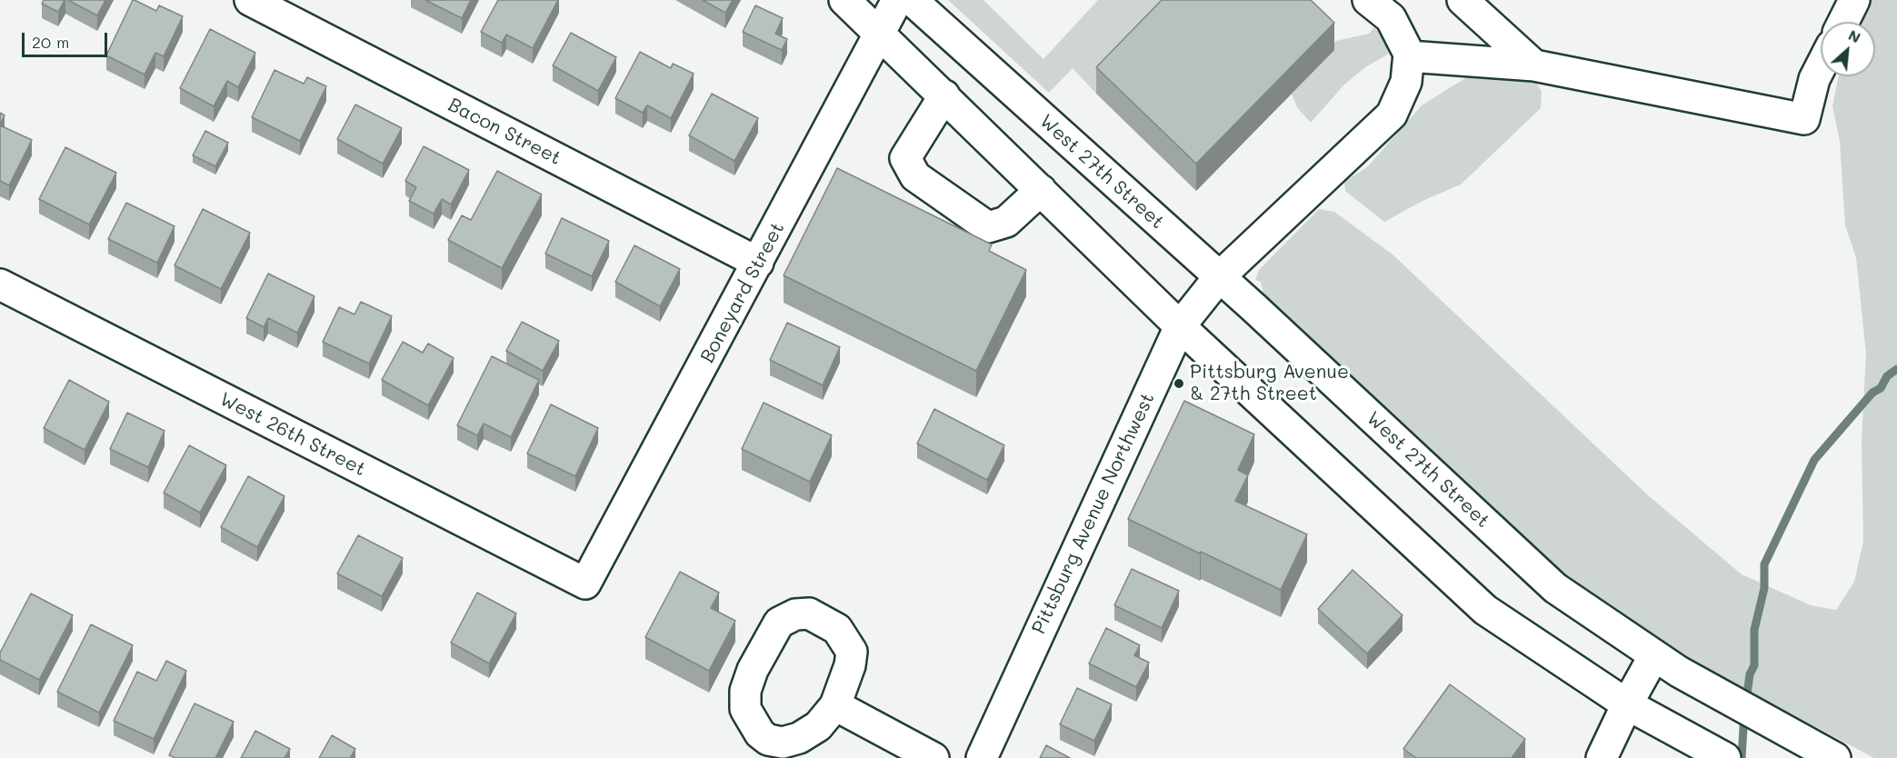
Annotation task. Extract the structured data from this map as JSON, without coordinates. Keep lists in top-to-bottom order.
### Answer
{
  "streets": {
    "street": [
      "Bacon Street",
      "West 27th Street",
      "Boneyard Street",
      "West 26th Street",
      "Pittsburg Avenue Northwest"
    ]
  },
  "crossings": [
    ["Bacon Street", "Boneyard Street"],
    ["West 27th Street", "Pittsburg Avenue Northwest"],
    ["Boneyard Street", "West 26th Street"]
  ],
  "places": ["Pittsburg Avenue & 27th Street"],
  "scale_bar": "20 m",
  "north": "top right"
}
